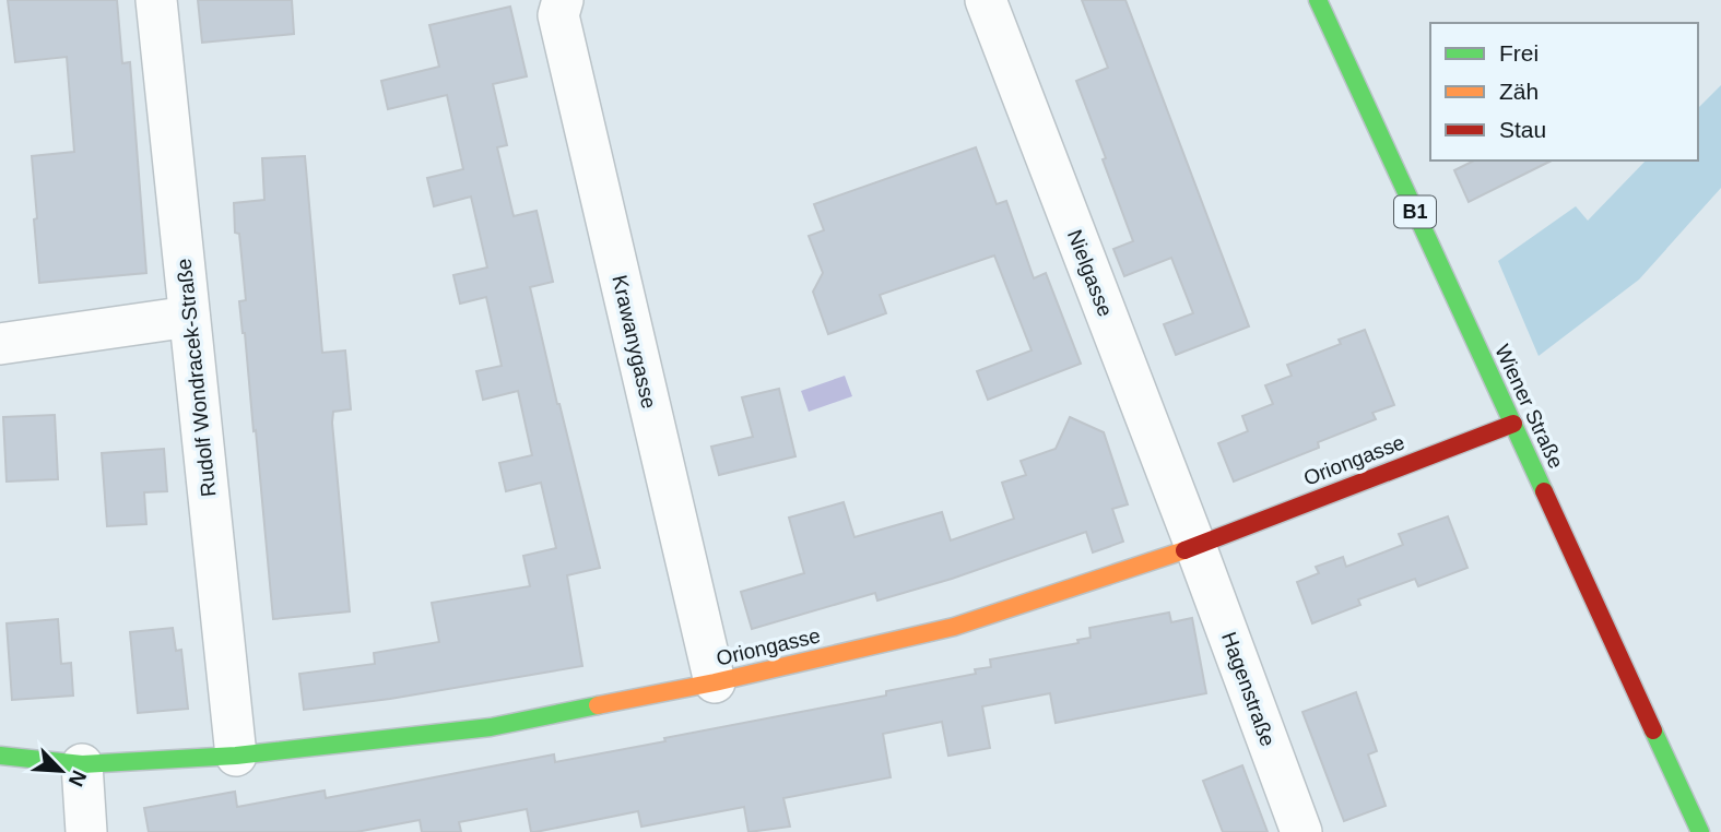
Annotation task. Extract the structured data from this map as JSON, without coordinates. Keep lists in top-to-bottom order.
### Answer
{
  "streets": {
    "street": [
      "B1",
      "Nielgasse",
      "Krawanygasse",
      "Rudolf Wondracek-Straße",
      "Wiener Straße",
      "Oriongasse",
      "Hagenstraße"
    ]
  },
  "crossings": [
    ["Nielgasse", "Oriongasse"],
    ["Nielgasse", "Hagenstraße"],
    ["Krawanygasse", "Oriongasse"],
    ["Rudolf Wondracek-Straße", "Oriongasse"],
    ["Wiener Straße", "Oriongasse"],
    ["Oriongasse", "Hagenstraße"]
  ],
  "legend": ["Frei", "Zäh", "Stau"],
  "north": "bottom right"
}
